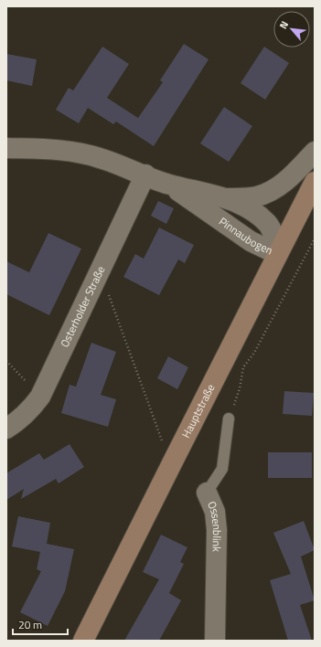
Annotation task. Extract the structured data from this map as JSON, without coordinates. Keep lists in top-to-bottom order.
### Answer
{
  "streets": {
    "main road": ["Hauptstraße"],
    "street": ["Pinnaubogen", "Osterholder Straße", "Ossenblink"]
  },
  "crossings": [
    ["Pinnaubogen", "Osterholder Straße"],
    ["Pinnaubogen", "Hauptstraße"]
  ],
  "scale_bar": "20 m",
  "north": "top left"
}
